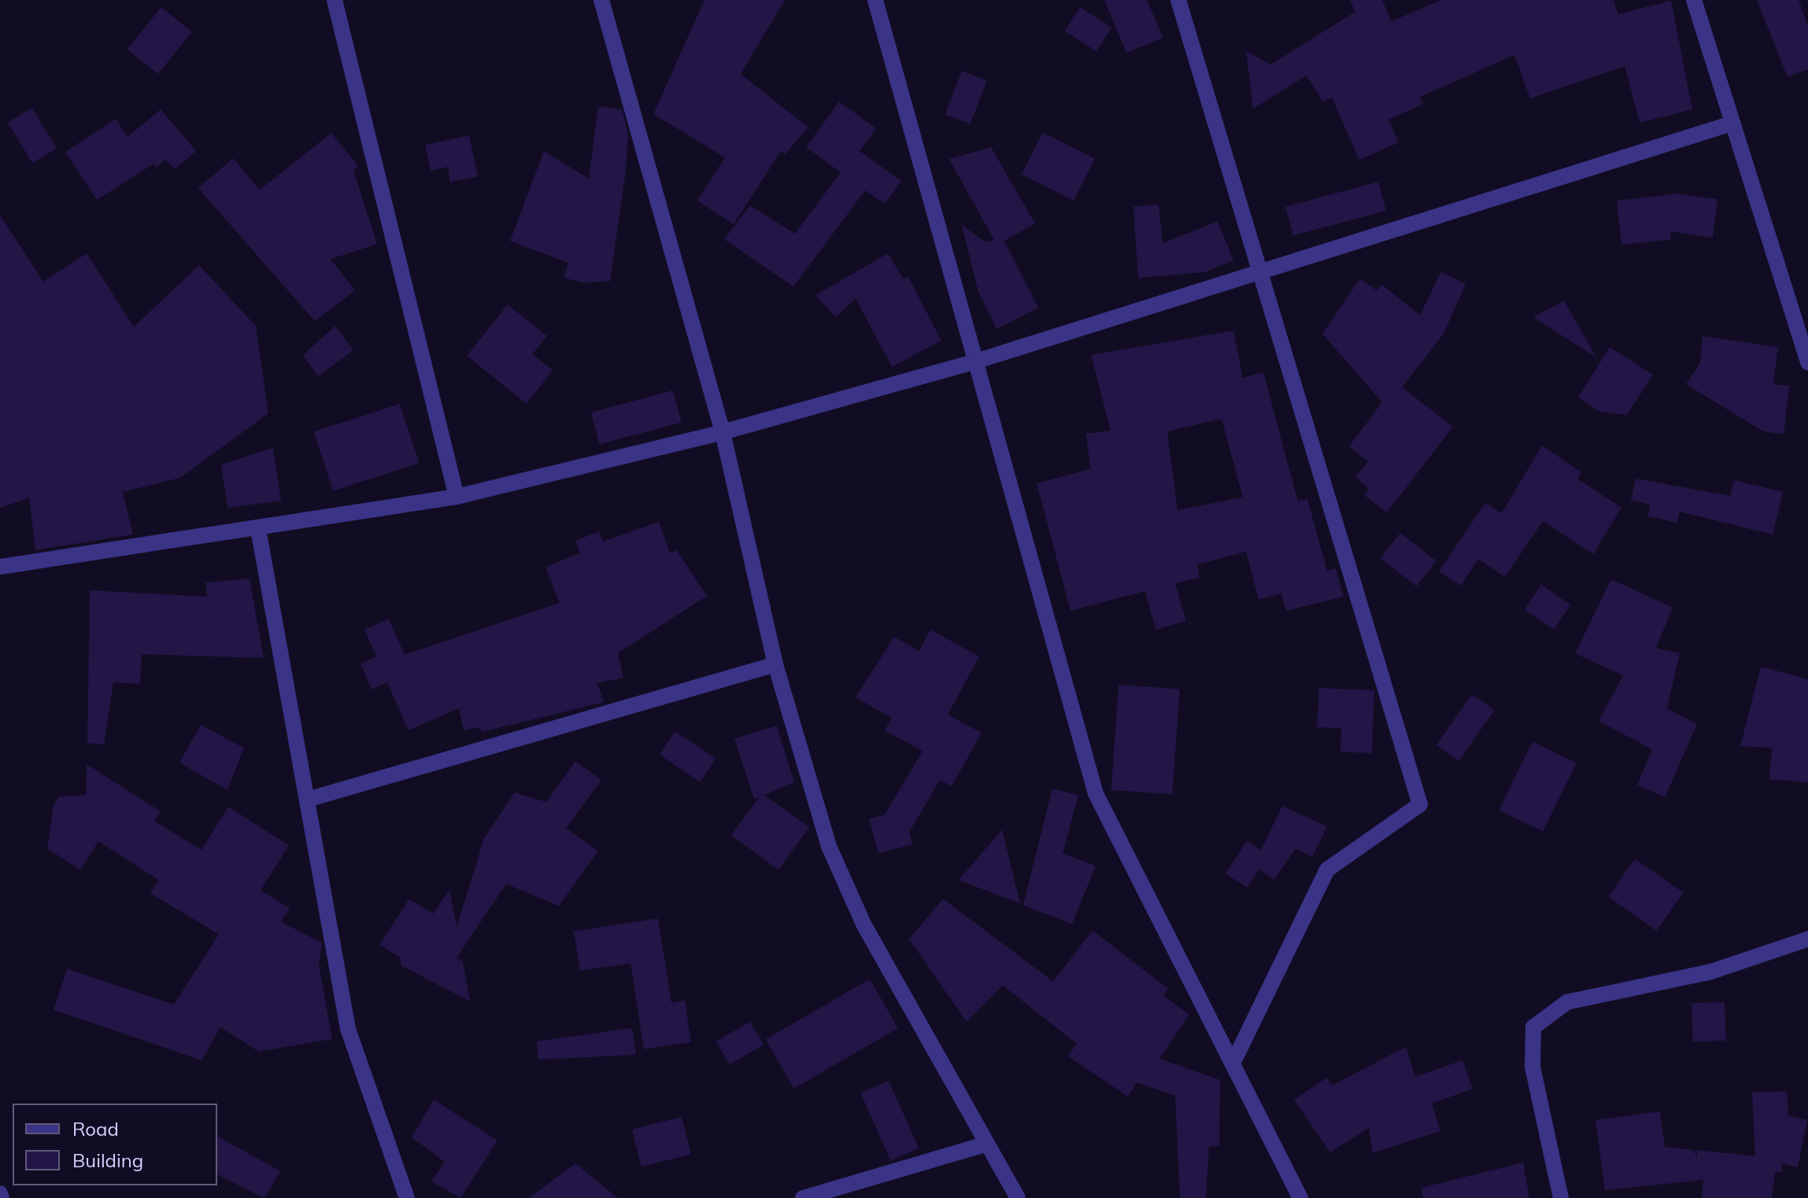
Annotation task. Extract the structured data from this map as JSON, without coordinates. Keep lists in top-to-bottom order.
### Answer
{
  "legend": ["Road", "Building"]
}
